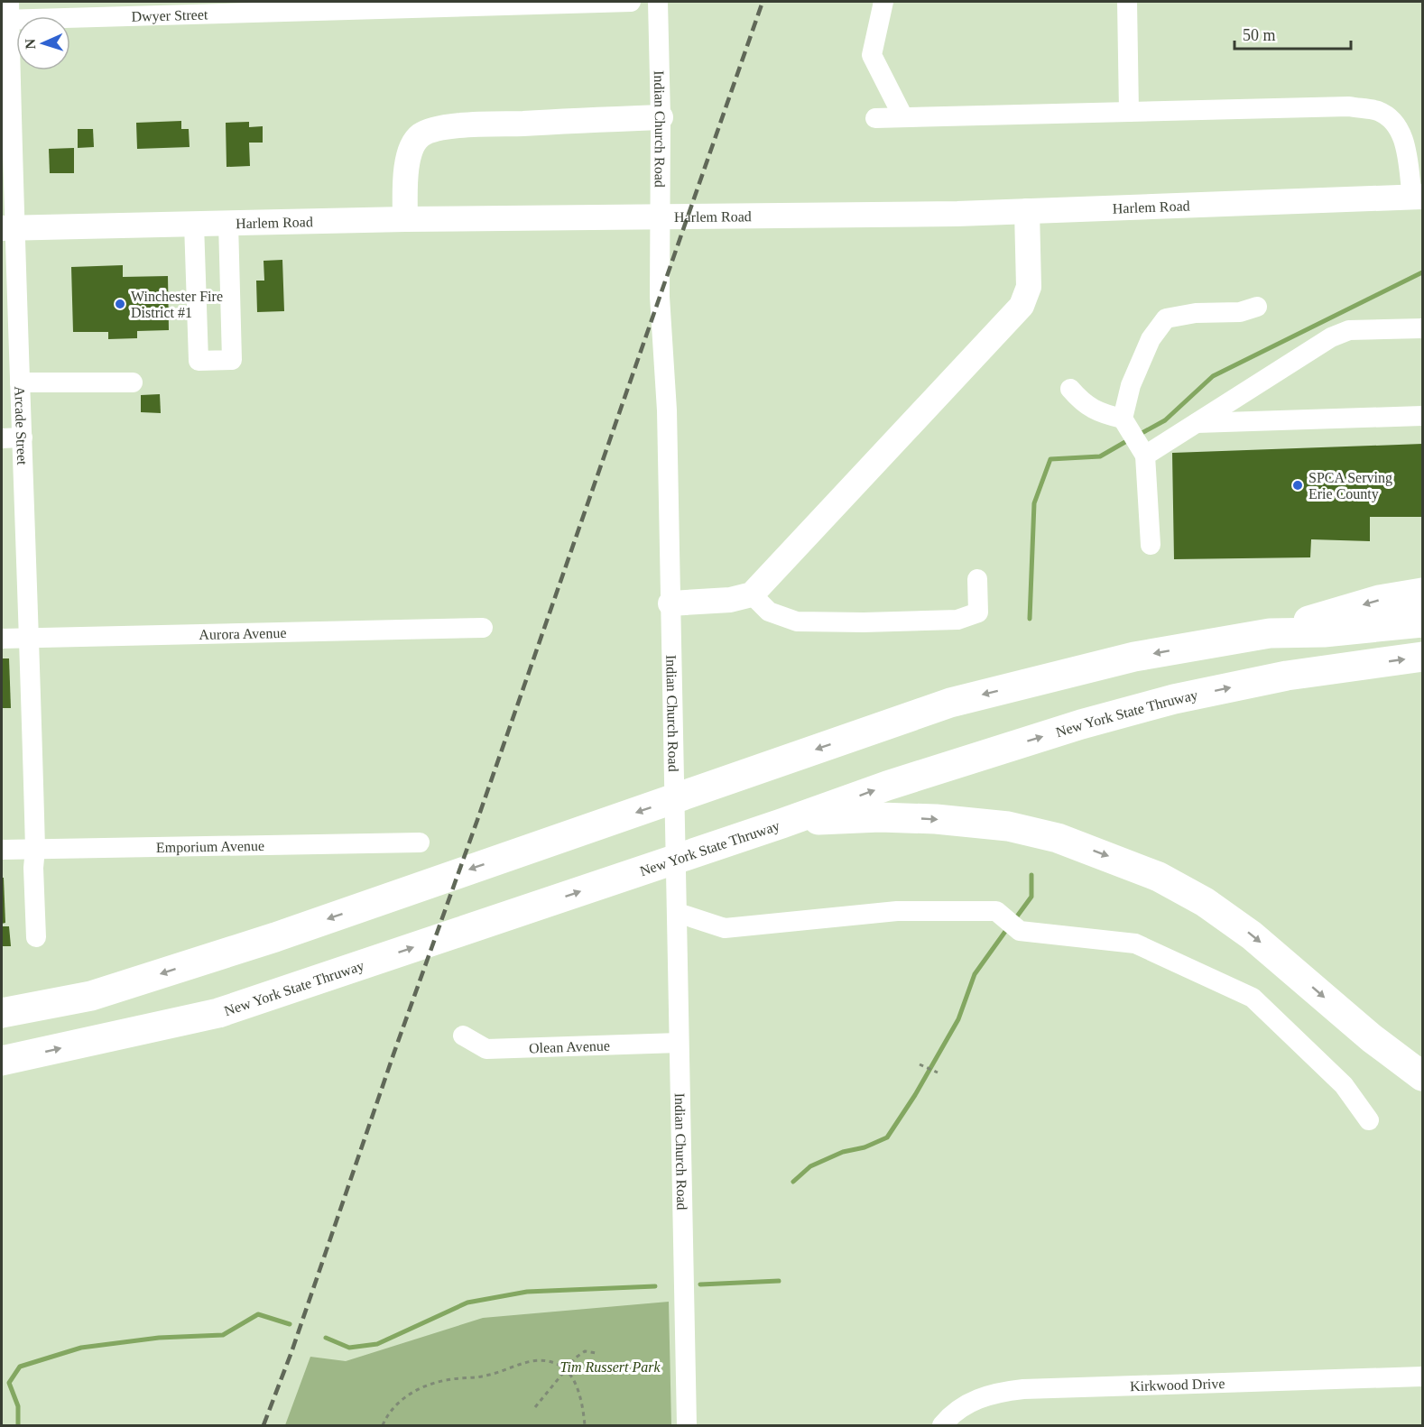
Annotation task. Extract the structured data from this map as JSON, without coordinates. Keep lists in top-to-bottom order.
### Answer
{
  "streets": {
    "highway": ["New York State Thruway"],
    "main road": ["Harlem Road"],
    "street": [
      "Dwyer Street",
      "Indian Church Road",
      "Arcade Street",
      "Aurora Avenue",
      "Emporium Avenue",
      "Olean Avenue",
      "Kirkwood Drive"
    ]
  },
  "crossings": [
    ["Dwyer Street", "Arcade Street"],
    ["Indian Church Road", "Olean Avenue"],
    ["Harlem Road", "Arcade Street"],
    ["Arcade Street", "Aurora Avenue"],
    ["Arcade Street", "Emporium Avenue"]
  ],
  "parks": ["Tim Russert Park"],
  "places": ["Winchester Fire District #1", "SPCA Serving Erie County"],
  "scale_bar": "50 m",
  "north": "left"
}
